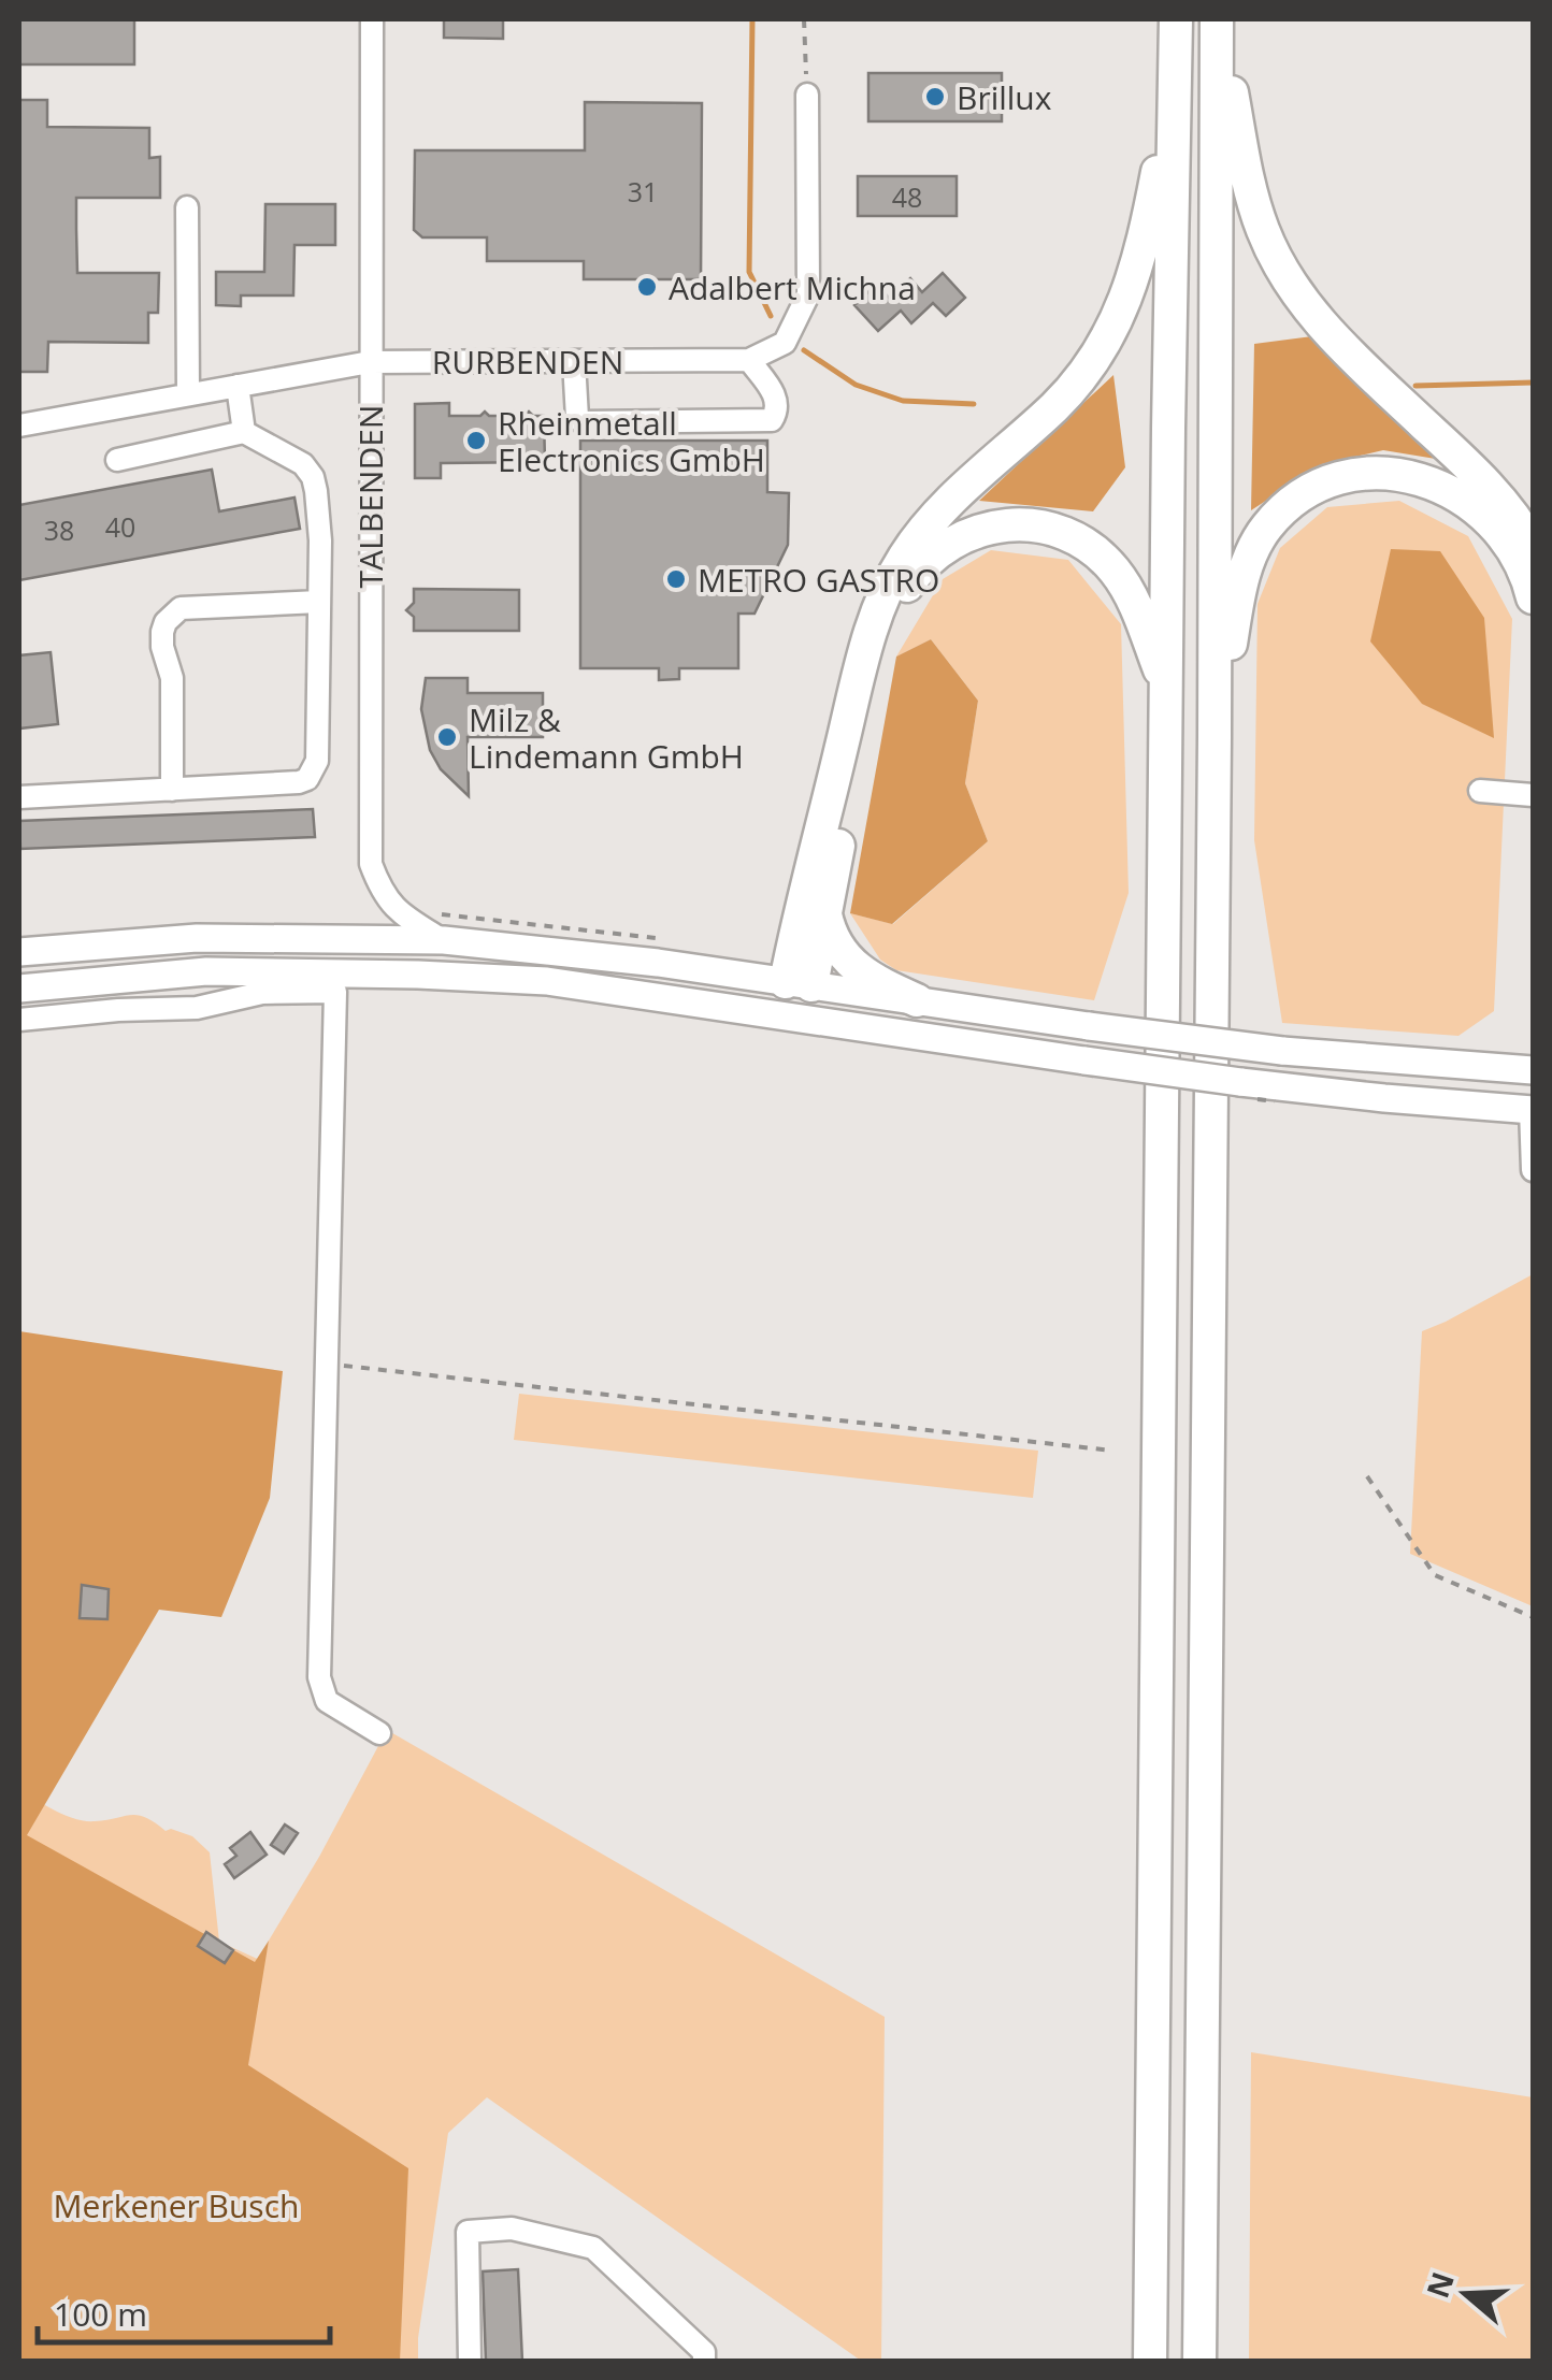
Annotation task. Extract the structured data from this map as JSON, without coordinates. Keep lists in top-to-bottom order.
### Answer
{
  "streets": {
    "street": ["RURBENDEN", "TALBENDEN"]
  },
  "crossings": [
    ["RURBENDEN", "TALBENDEN"]
  ],
  "parks": ["Merkener Busch"],
  "places": [
    "Brillux",
    "Adalbert Michna",
    "Rheinmetall Electronics GmbH",
    "METRO GASTRO",
    "Milz & Lindemann GmbH"
  ],
  "house_numbers": [
    "31",
    "48",
    "40",
    "38"
  ],
  "scale_bar": "100 m",
  "north": "left"
}
